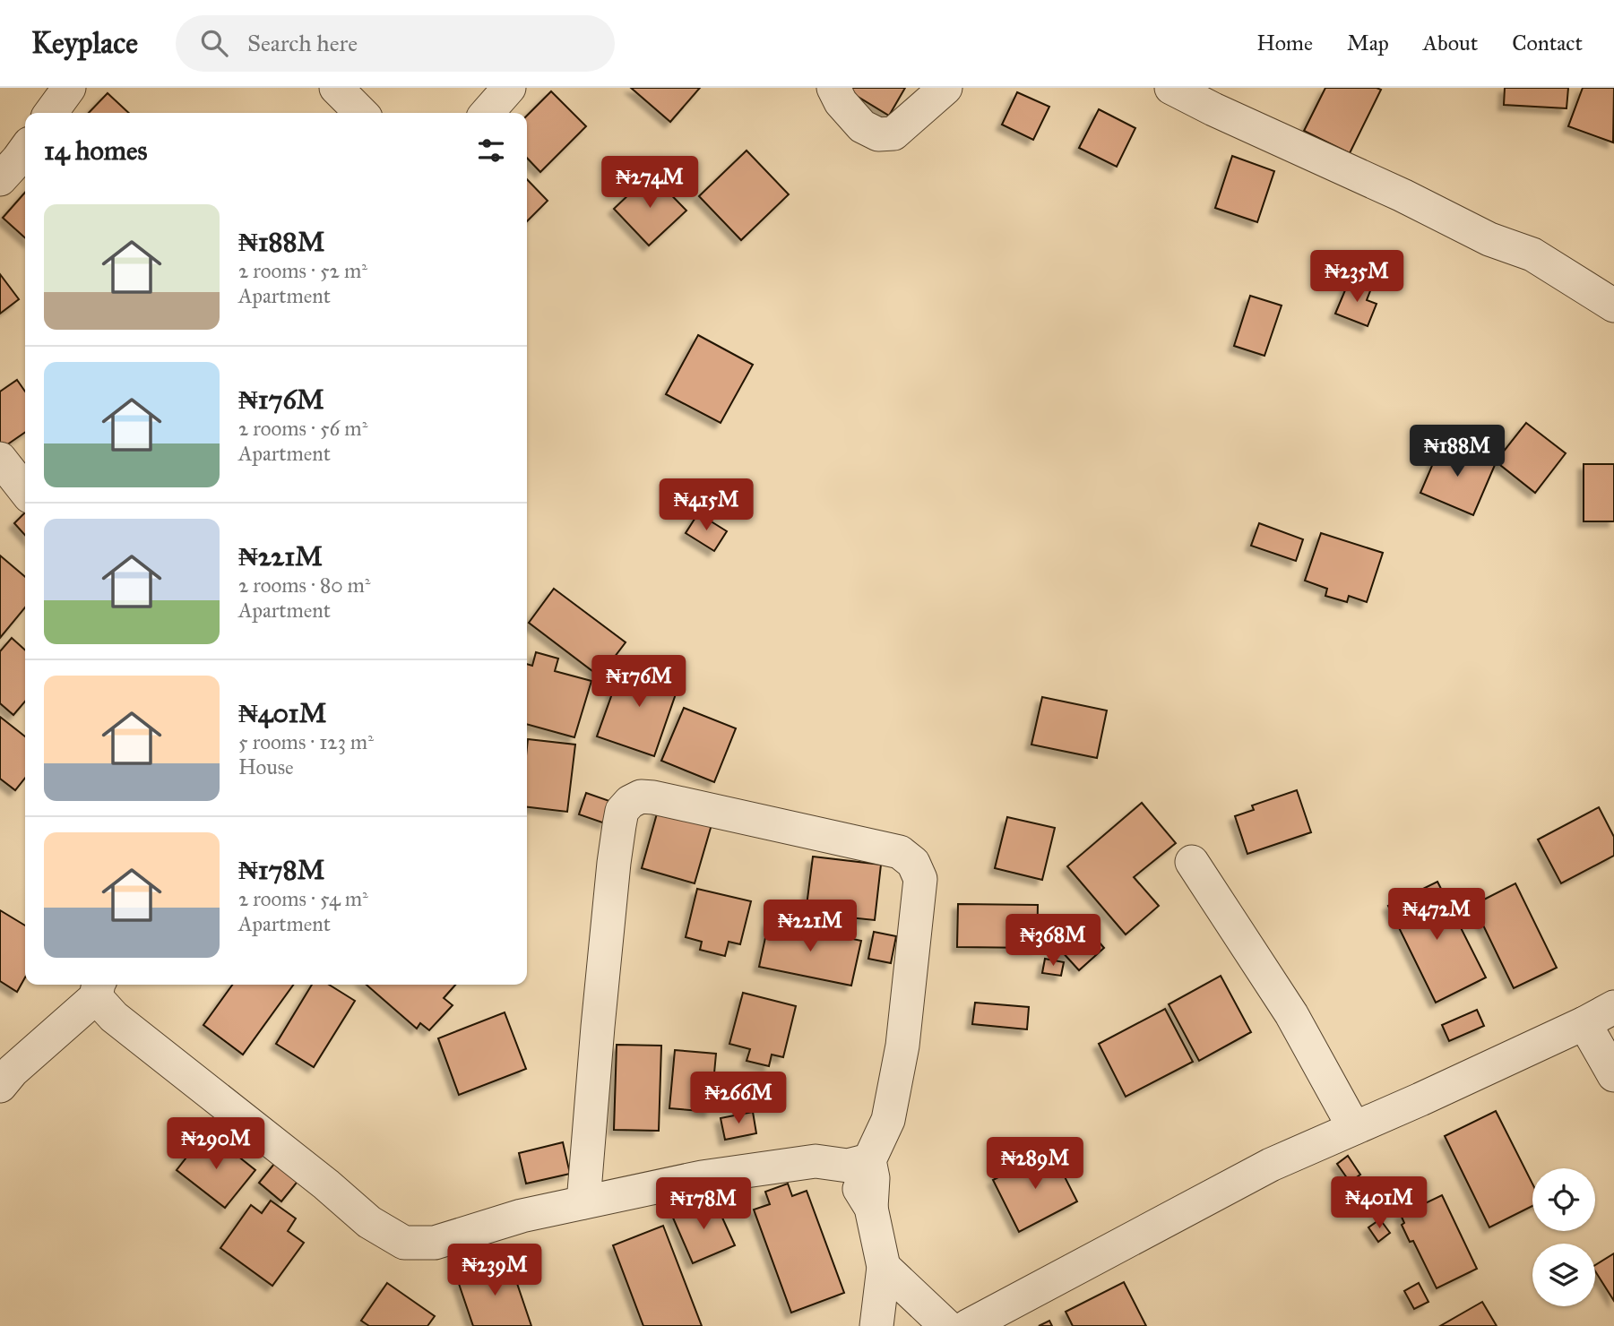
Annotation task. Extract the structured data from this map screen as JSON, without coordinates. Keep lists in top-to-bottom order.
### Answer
{
  "page": {
    "header": "Keyplace",
    "search": "Search here",
    "nav": [
      "Home",
      "Map",
      "About",
      "Contact"
    ],
    "heading": "14 homes",
    "price": [
      "₦274M",
      "₦235M",
      "₦188M",
      "₦415M",
      "₦176M",
      "₦472M",
      "₦221M",
      "₦368M",
      "₦266M",
      "₦290M",
      "₦289M",
      "₦401M",
      "₦178M",
      "₦239M"
    ],
    "list": [
      {
        "name": "₦188M",
        "note": "2 rooms · 52 m² · Apartment"
      },
      {
        "name": "₦176M",
        "note": "2 rooms · 56 m² · Apartment"
      },
      {
        "name": "₦221M",
        "note": "2 rooms · 80 m² · Apartment"
      },
      {
        "name": "₦401M",
        "note": "5 rooms · 123 m² · House"
      },
      {
        "name": "₦178M",
        "note": "2 rooms · 54 m² · Apartment"
      }
    ]
  }
}
